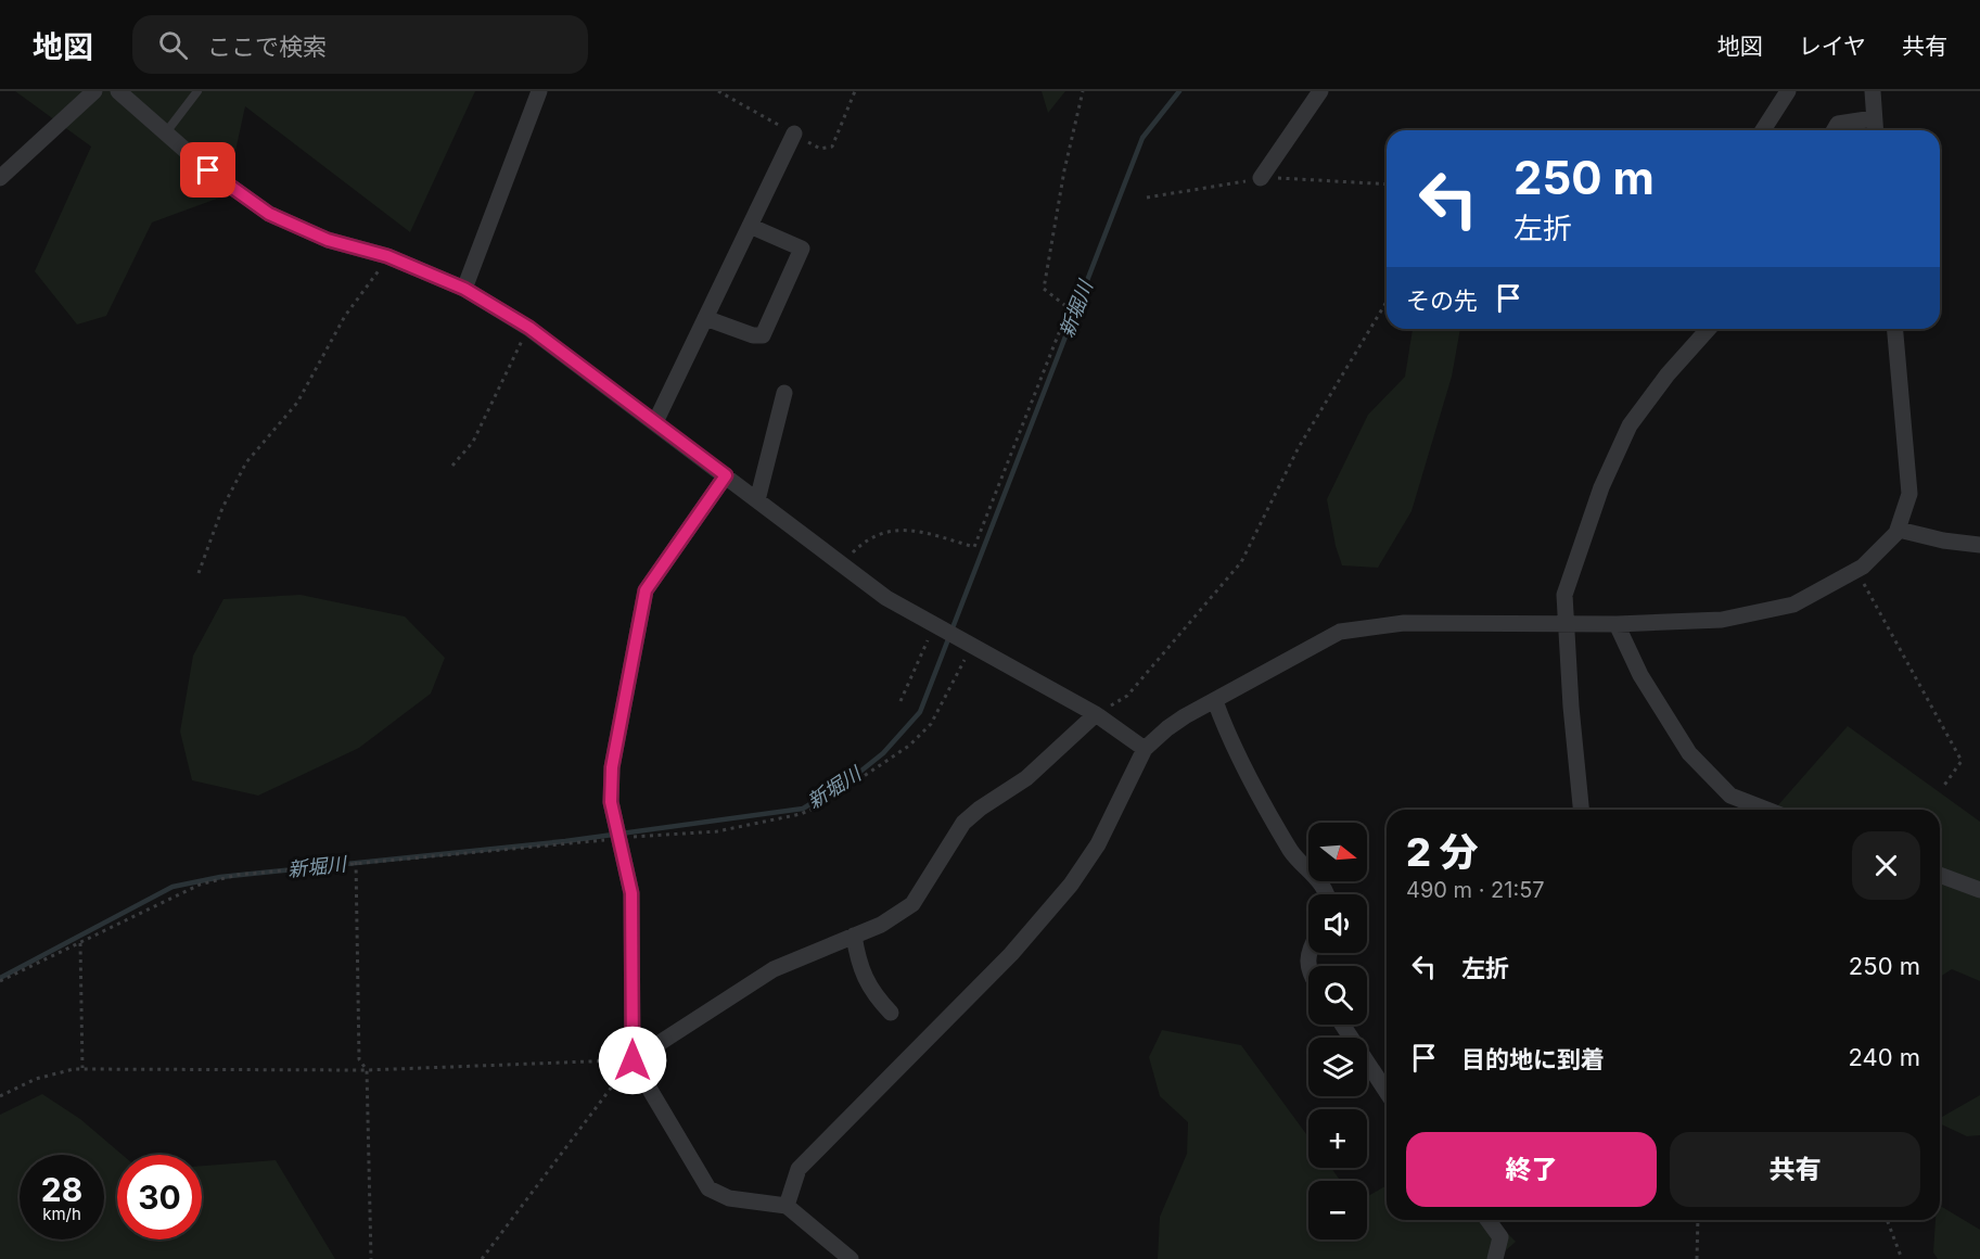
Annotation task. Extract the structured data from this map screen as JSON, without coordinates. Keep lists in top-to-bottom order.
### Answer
{
  "water": ["新堀川"],
  "north": "right",
  "page": {
    "header": "地図",
    "search": "ここで検索",
    "nav": ["地図", "レイヤ", "共有"],
    "turn": ["250 m", "左折"],
    "then": "その先",
    "heading": ["2 分", "490 m · 21:57"],
    "map_buttons": ["+", "−"],
    "list": [
      {
        "name": "左折",
        "value": "250 m"
      },
      {
        "name": "目的地に到着",
        "value": "240 m"
      }
    ],
    "buttons": ["終了", "共有"],
    "speed": "28 km/h",
    "limit": "30"
  }
}
